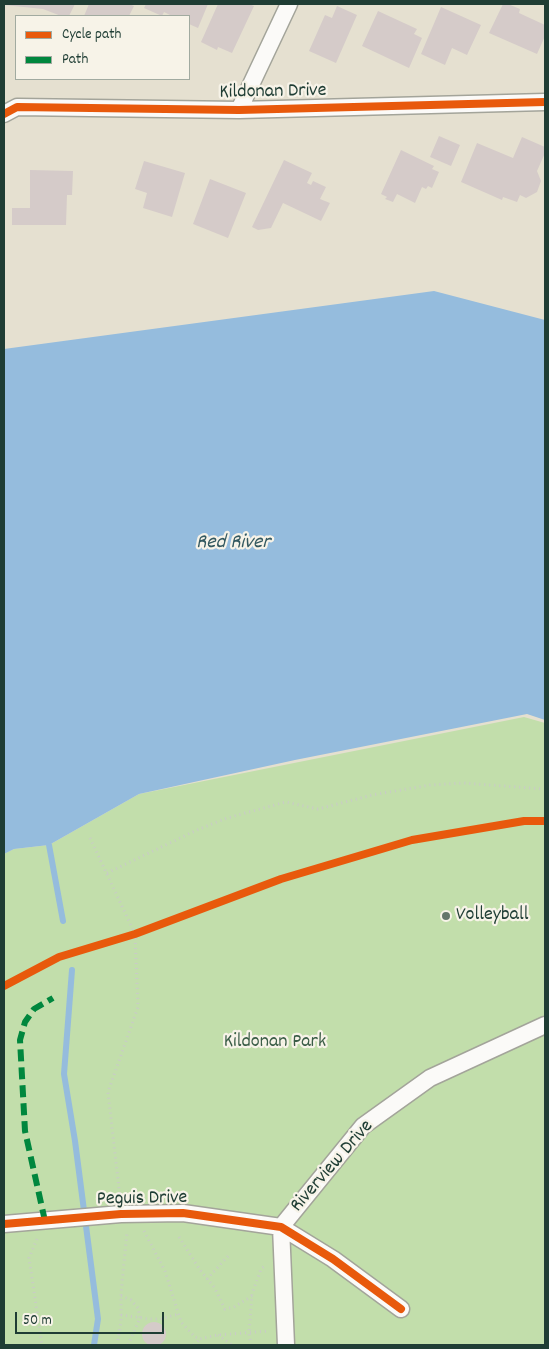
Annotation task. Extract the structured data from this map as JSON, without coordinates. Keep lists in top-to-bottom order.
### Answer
{
  "streets": {
    "street": ["Kildonan Drive", "Riverview Drive", "Peguis Drive"]
  },
  "crossings": [
    ["Riverview Drive", "Peguis Drive"]
  ],
  "water": ["Red River"],
  "parks": ["Kildonan Park"],
  "places": ["Volleyball"],
  "legend": ["Cycle path", "Path"],
  "scale_bar": "50 m"
}
